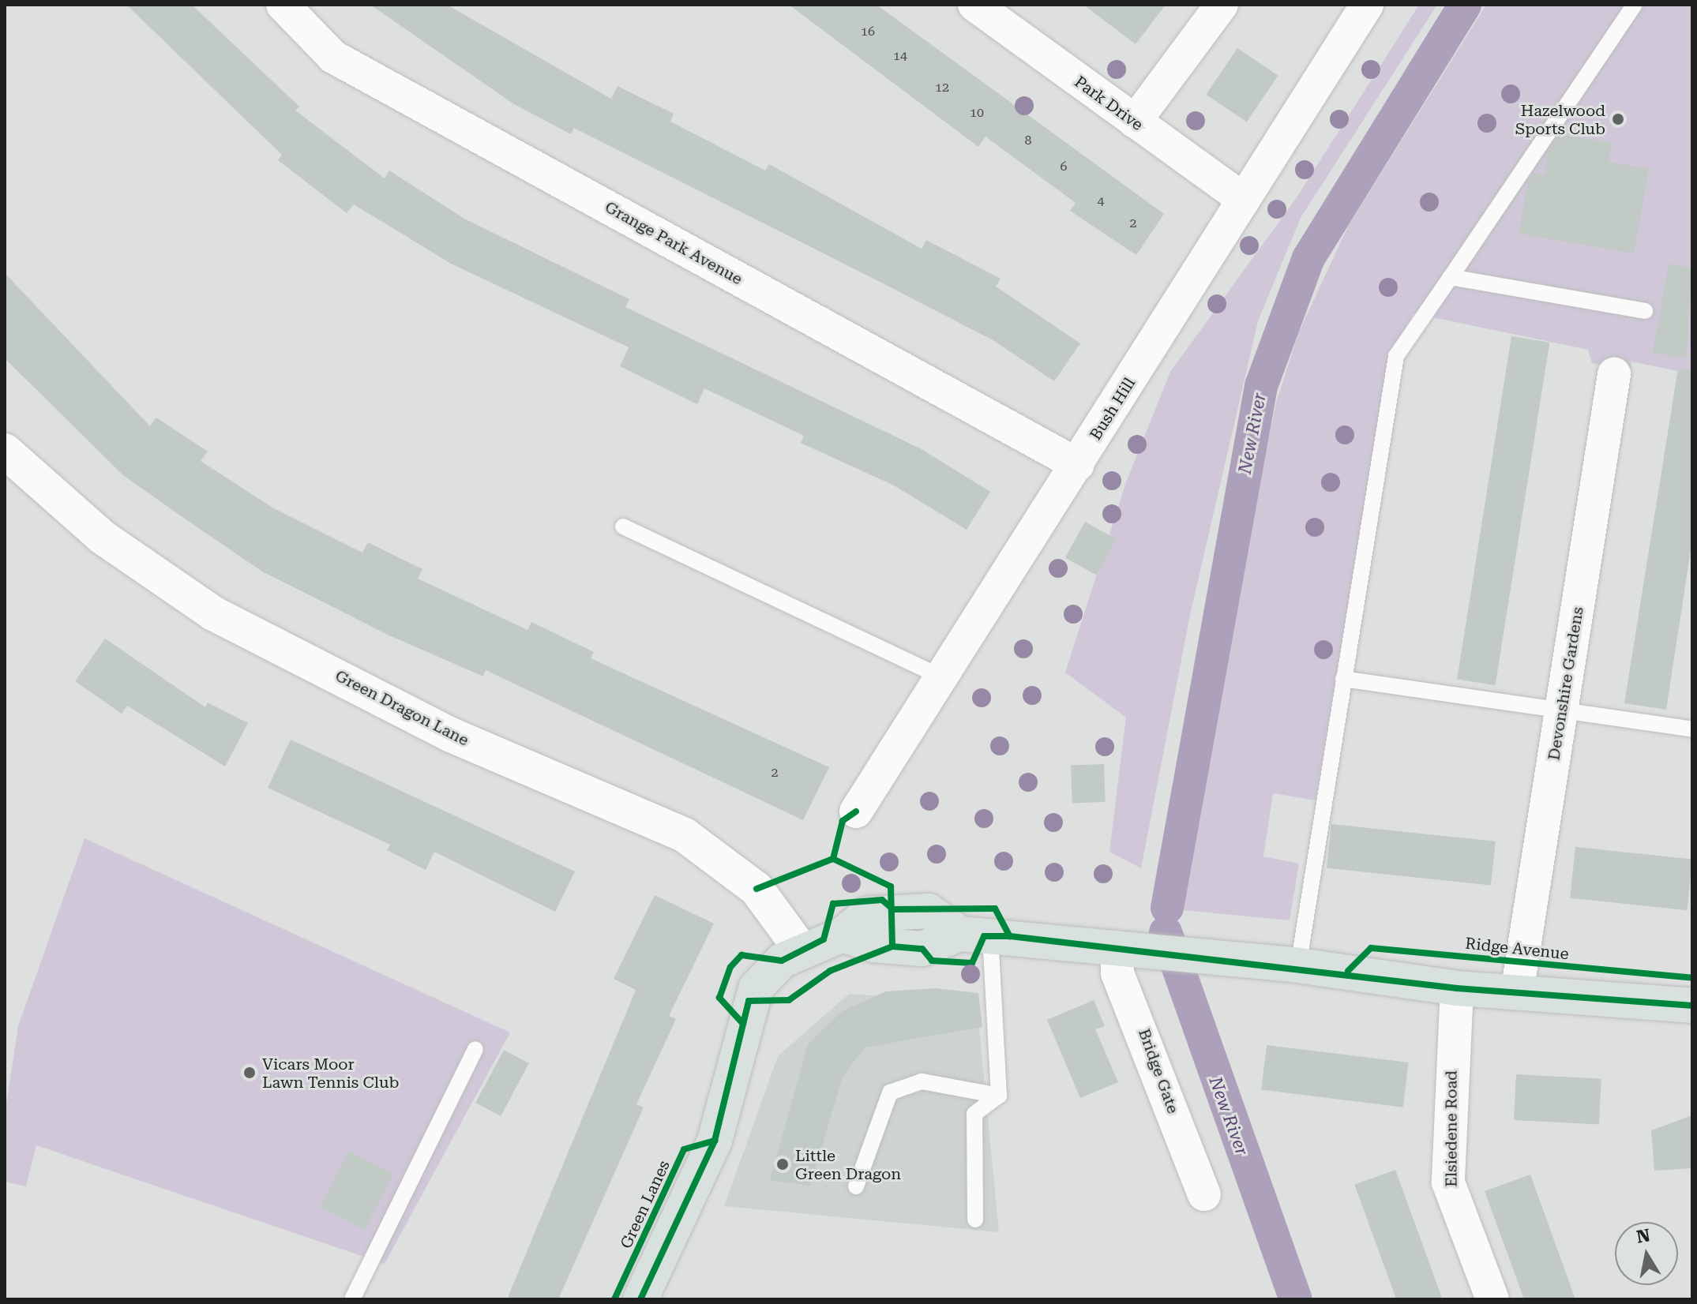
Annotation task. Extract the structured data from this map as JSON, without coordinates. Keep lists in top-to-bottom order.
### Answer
{
  "streets": {
    "street": [
      "Park Drive",
      "Grange Park Avenue",
      "Bush Hill",
      "Devonshire Gardens",
      "Green Dragon Lane",
      "Bridge Gate",
      "Elsiedene Road"
    ],
    "cycle path": ["Ridge Avenue", "Green Lanes"]
  },
  "crossings": [
    ["Park Drive", "Bush Hill"],
    ["Grange Park Avenue", "Bush Hill"]
  ],
  "water": ["New River"],
  "places": ["Hazelwood Sports Club", "Vicars Moor Lawn Tennis Club", "Little Green Dragon"],
  "house_numbers": [
    "16",
    "14",
    "12",
    "10",
    "8",
    "6",
    "4",
    "2",
    "2"
  ],
  "north": "top"
}
